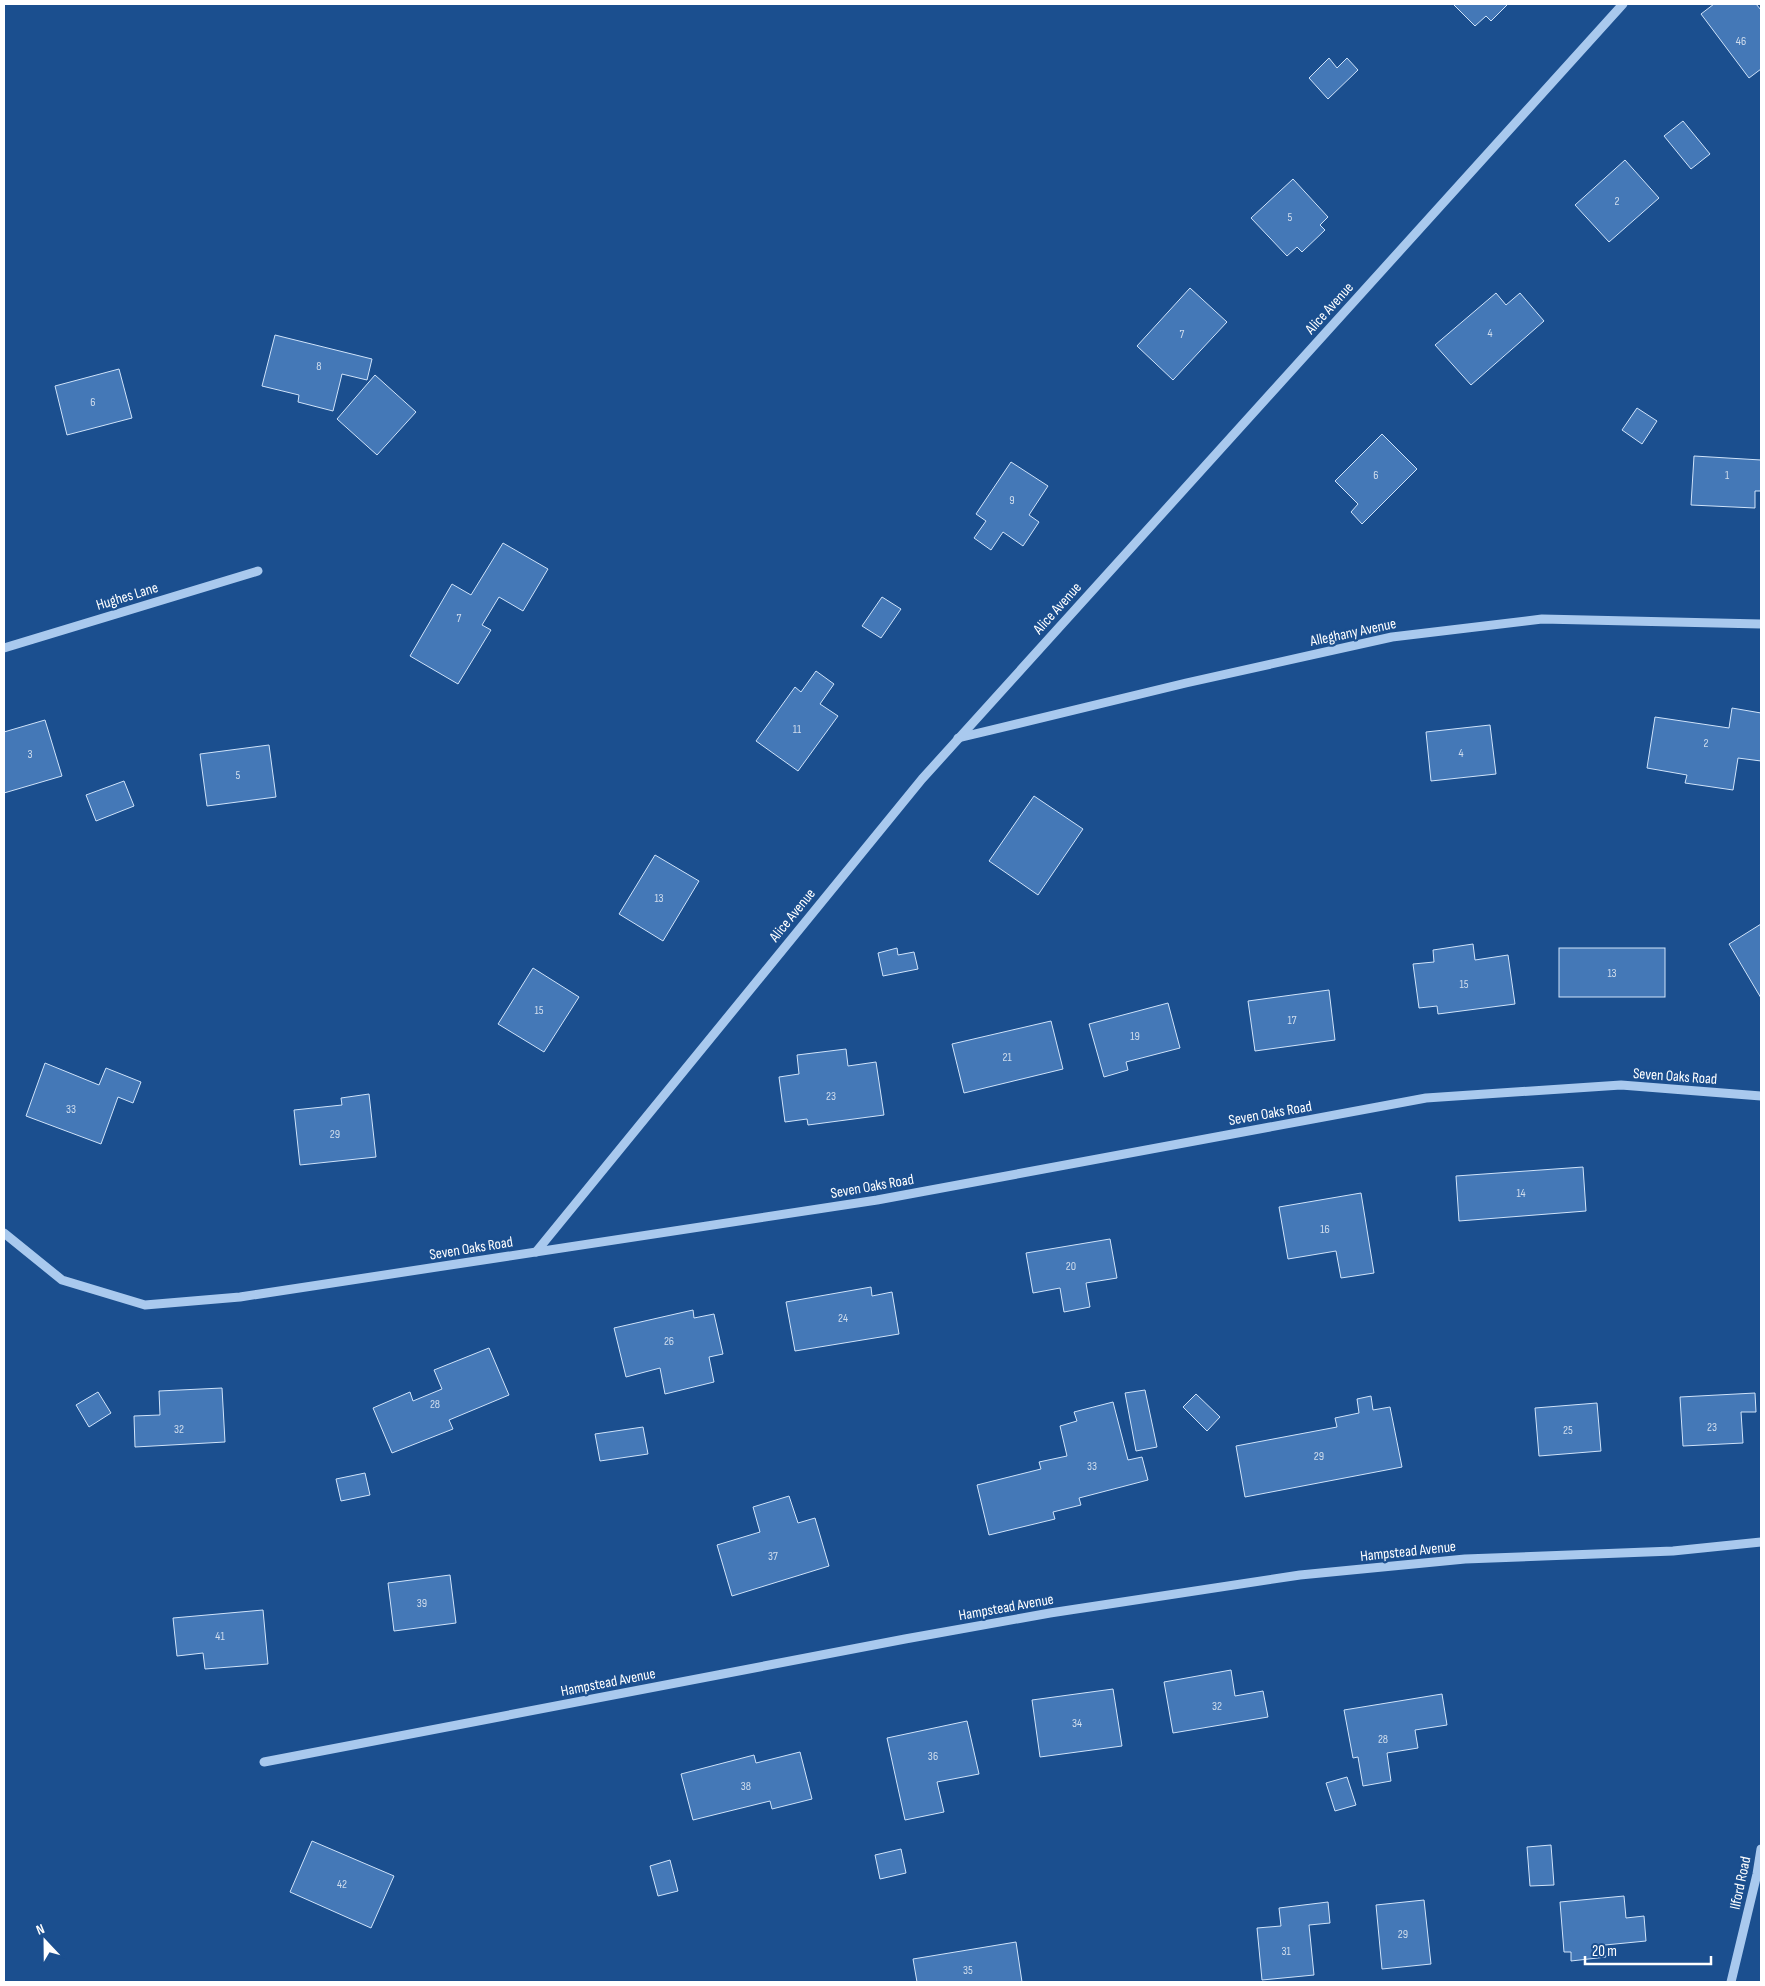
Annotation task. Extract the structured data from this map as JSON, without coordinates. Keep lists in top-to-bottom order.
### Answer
{
  "streets": {
    "street": [
      "Alice Avenue",
      "Hughes Lane",
      "Alleghany Avenue",
      "Seven Oaks Road",
      "Hampstead Avenue",
      "Ilford Road"
    ]
  },
  "crossings": [
    ["Alice Avenue", "Alleghany Avenue"],
    ["Alice Avenue", "Seven Oaks Road"]
  ],
  "house_numbers": [
    "46",
    "2",
    "5",
    "4",
    "7",
    "8",
    "6",
    "6",
    "1",
    "9",
    "7",
    "11",
    "2",
    "4",
    "3",
    "5",
    "13",
    "13",
    "15",
    "15",
    "17",
    "19",
    "21",
    "23",
    "33",
    "29",
    "14",
    "16",
    "20",
    "24",
    "26",
    "28",
    "23",
    "32",
    "25",
    "29",
    "33",
    "37",
    "39",
    "41",
    "32",
    "34",
    "28",
    "36",
    "38",
    "42",
    "29",
    "31",
    "35"
  ],
  "scale_bar": "20 m",
  "north": "top"
}
